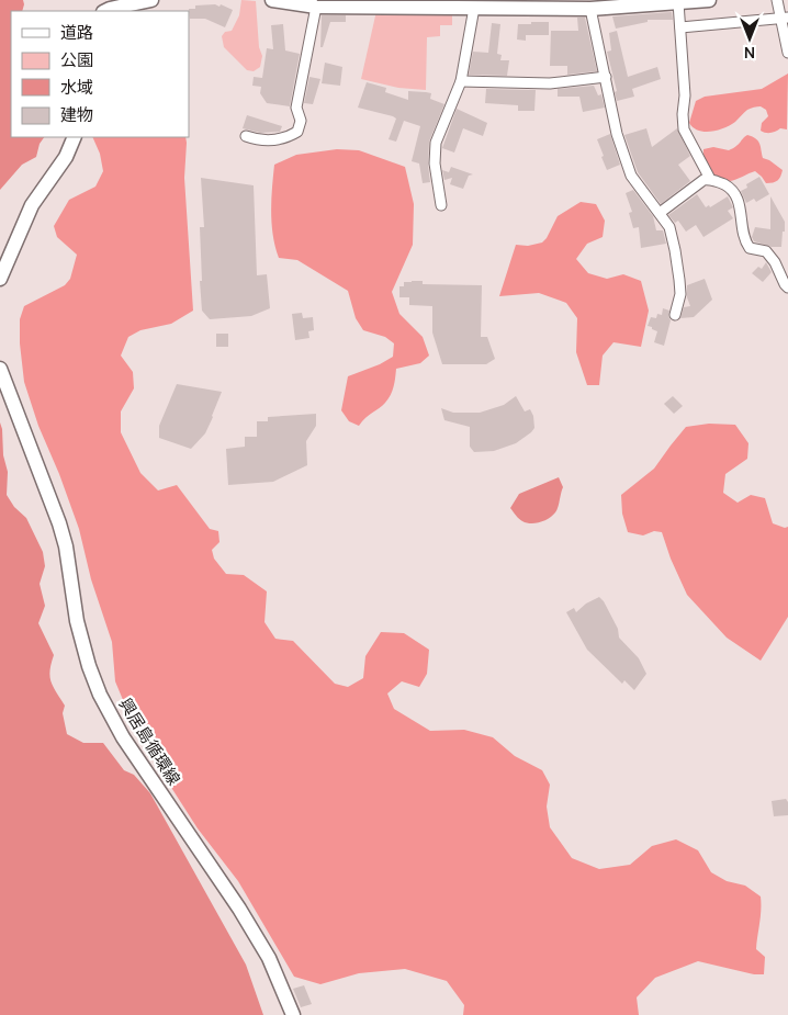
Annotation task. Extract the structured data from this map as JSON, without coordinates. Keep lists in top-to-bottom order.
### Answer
{
  "streets": {
    "main road": ["興居島循環線"]
  },
  "legend": [
    "道路",
    "公園",
    "水域",
    "建物"
  ],
  "north": "bottom"
}
